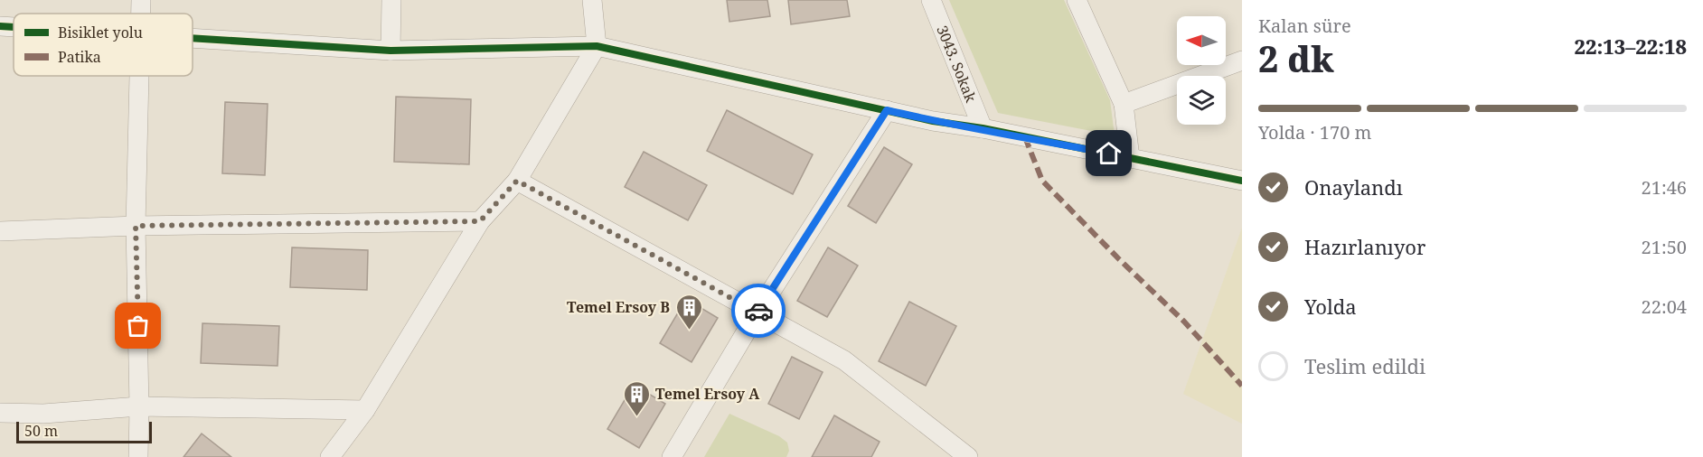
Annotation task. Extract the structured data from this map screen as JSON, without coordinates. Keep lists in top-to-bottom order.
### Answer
{
  "streets": {
    "street": ["3043. Sokak"]
  },
  "places": {
    "building": ["Temel Ersoy B", "Temel Ersoy A"]
  },
  "legend": ["Bisiklet yolu", "Patika"],
  "scale_bar": "50 m",
  "north": "left",
  "page": {
    "heading": ["2 dk", "Kalan süre", "22:13–22:18"],
    "bar": "Yolda · 170 m",
    "list": [
      ["Onaylandı", "21:46"],
      ["Hazırlanıyor", "21:50"],
      ["Yolda", "22:04"],
      "Teslim edildi"
    ],
    "scale": "50 m"
  }
}
